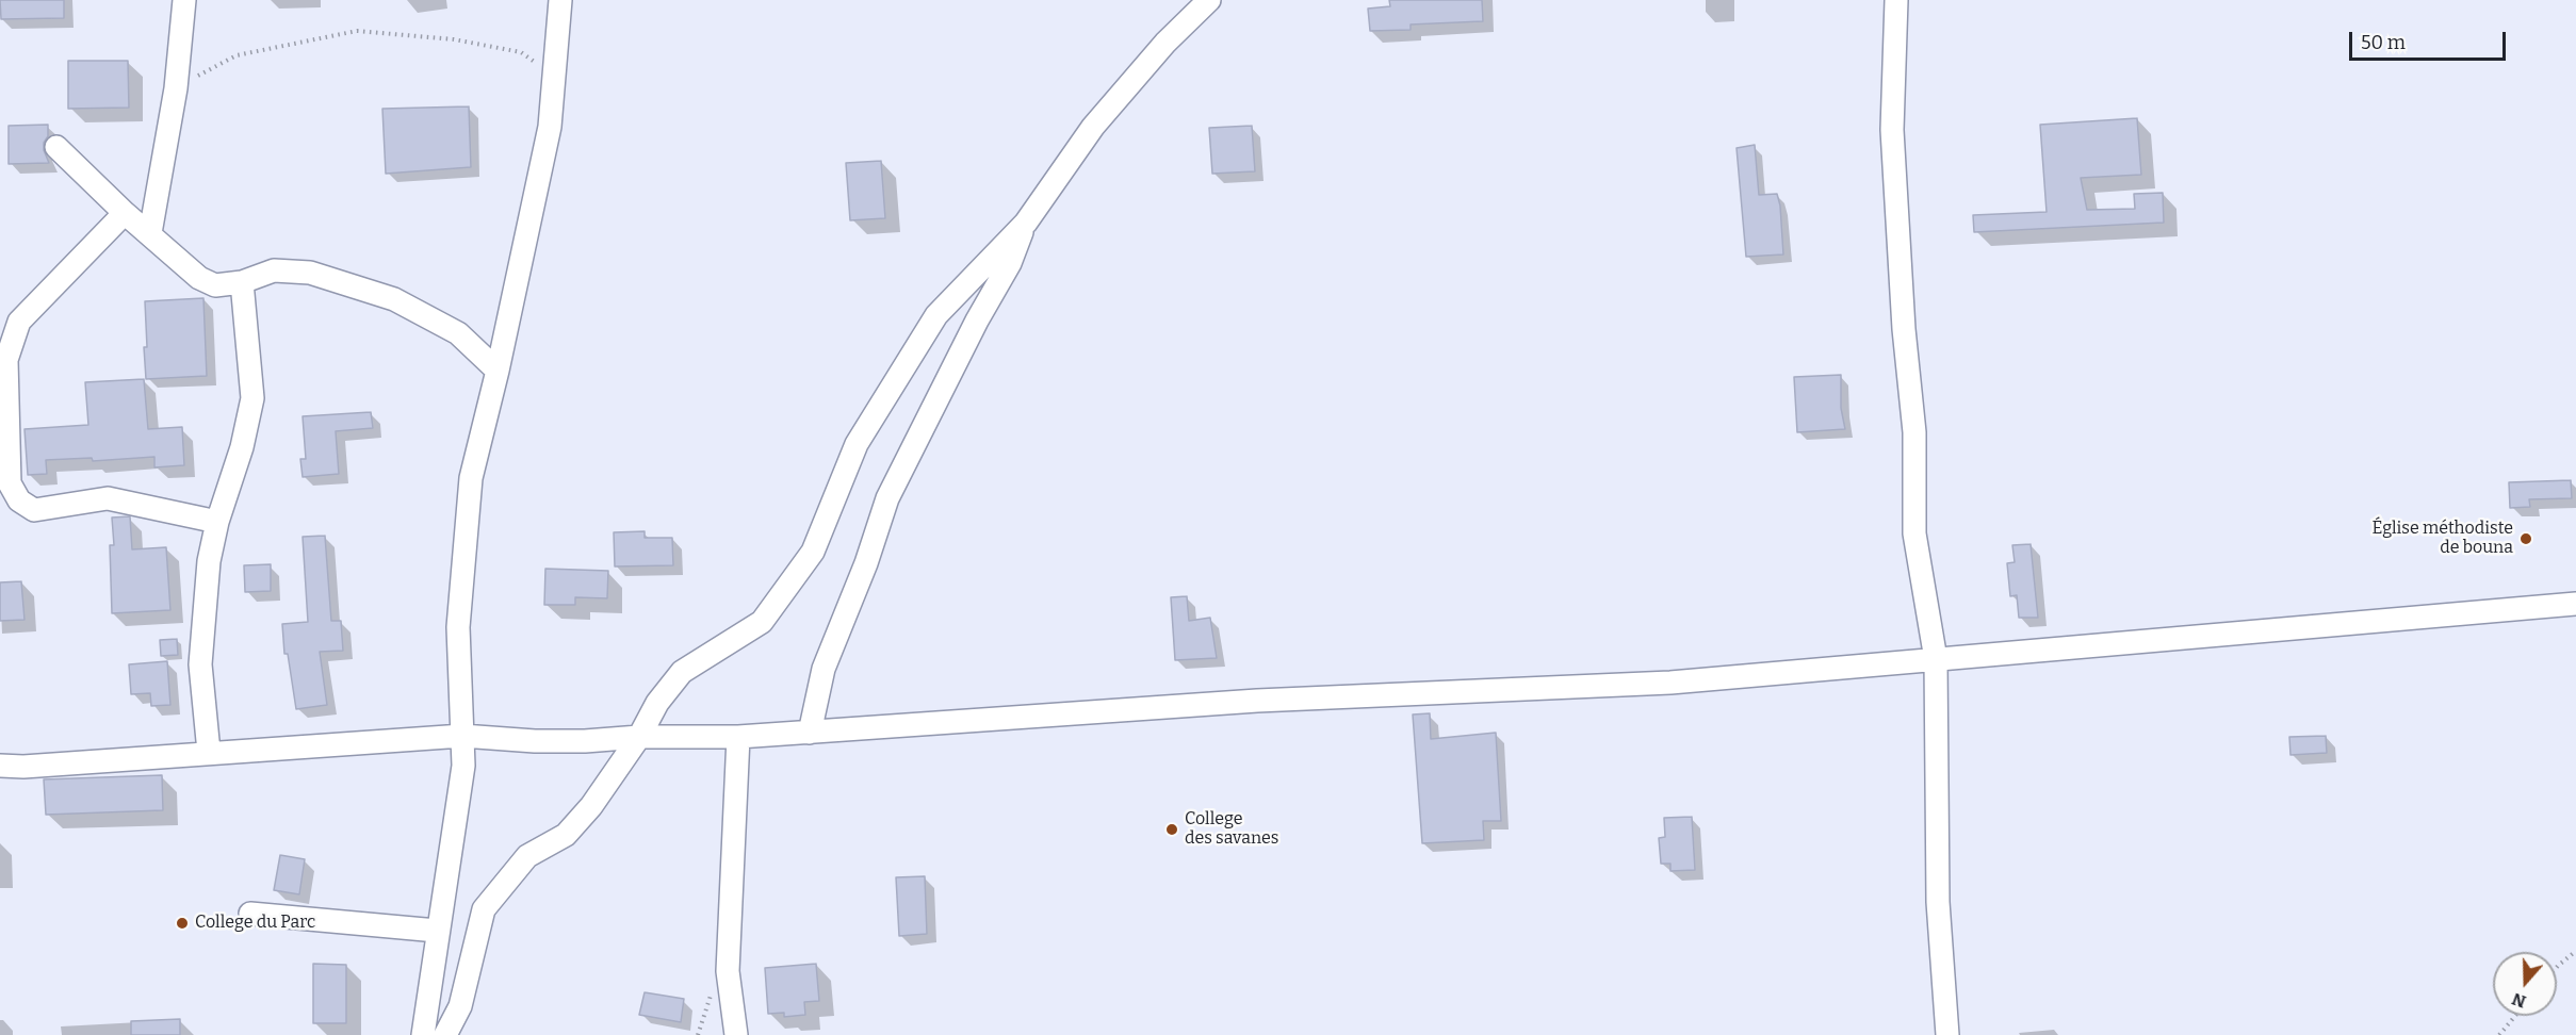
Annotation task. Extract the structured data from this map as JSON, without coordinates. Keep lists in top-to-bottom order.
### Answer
{
  "places": ["Église méthodiste de bouna", "College des savanes", "College du Parc"],
  "scale_bar": "50 m",
  "north": "bottom"
}
